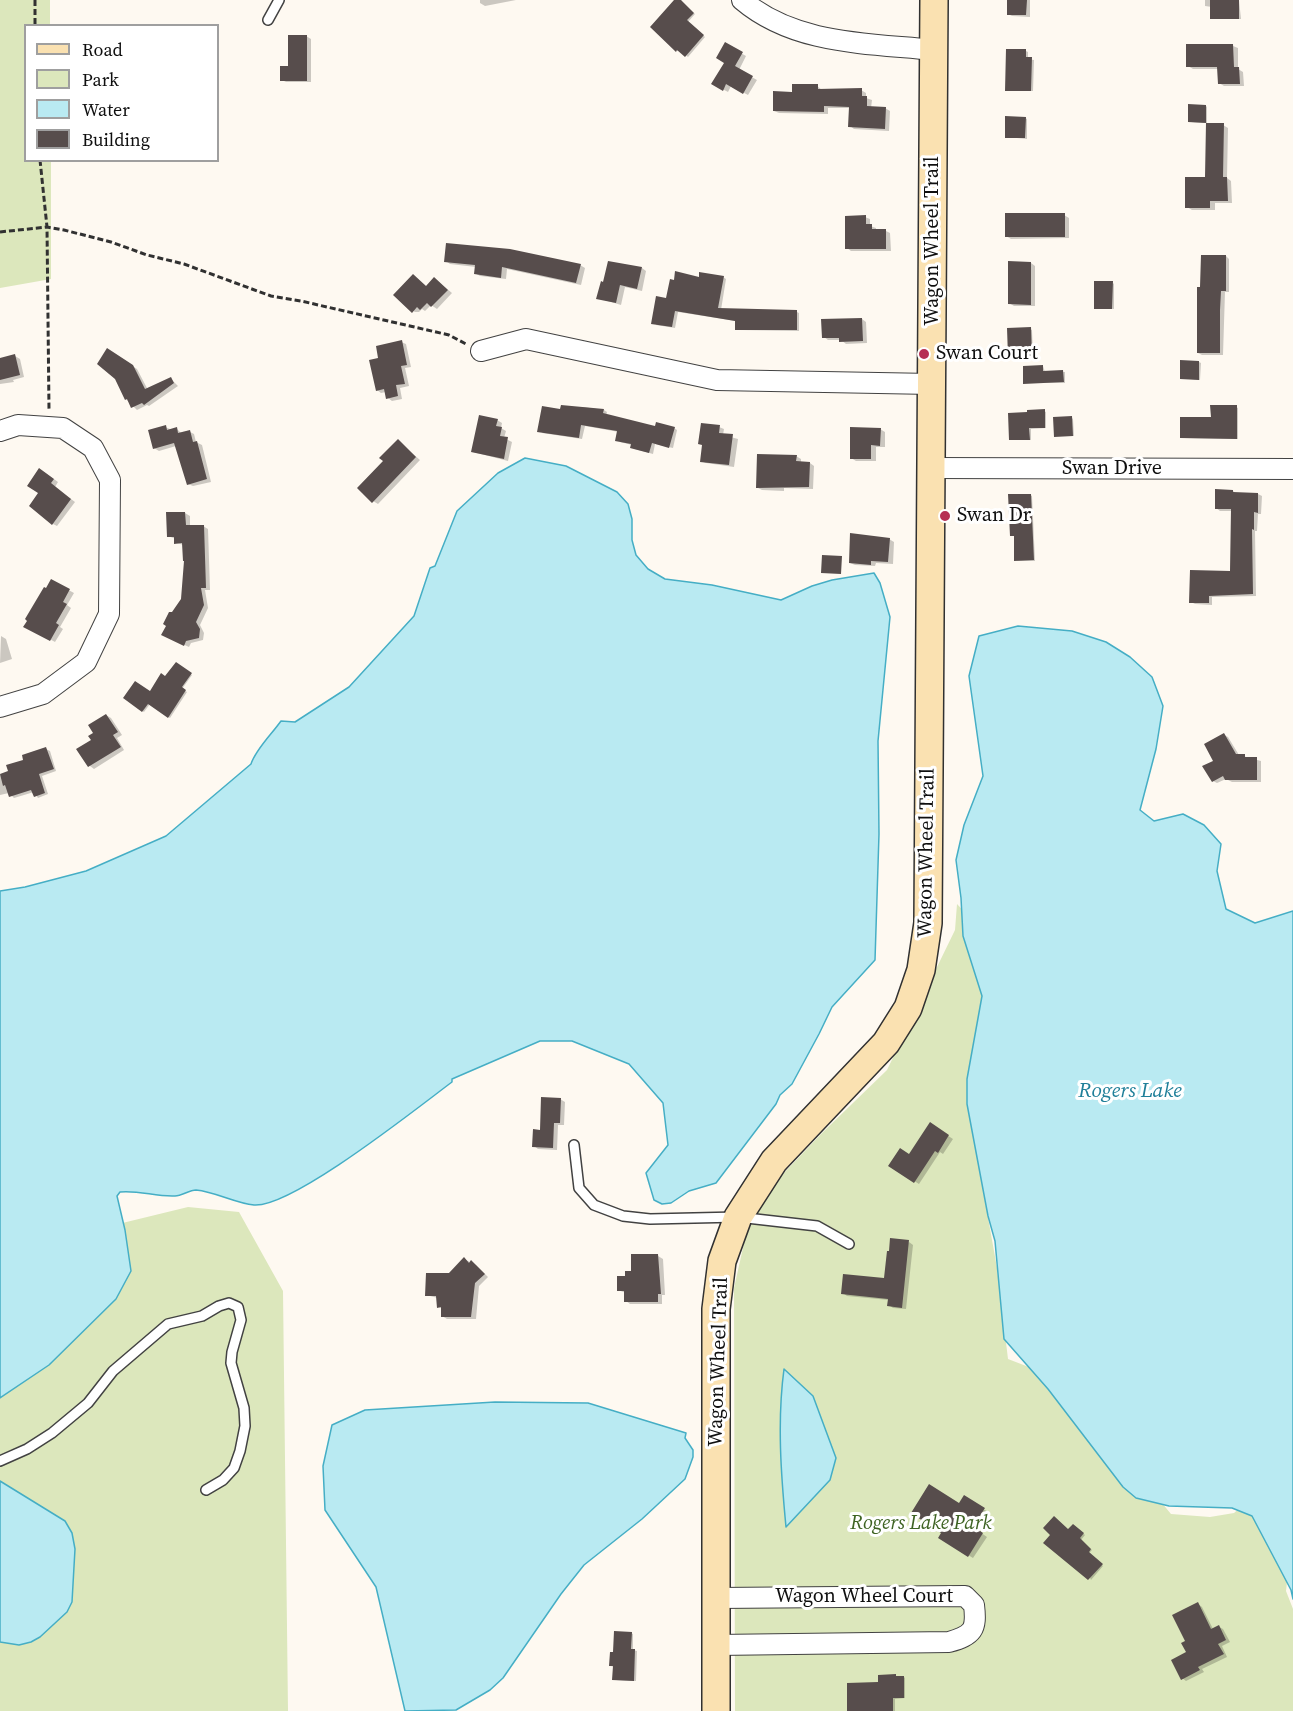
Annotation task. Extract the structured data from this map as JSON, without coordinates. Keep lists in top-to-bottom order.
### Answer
{
  "streets": {
    "street": ["Wagon Wheel Trail", "Swan Drive", "Wagon Wheel Court"]
  },
  "crossings": [
    ["Wagon Wheel Trail", "Swan Drive"],
    ["Wagon Wheel Trail", "Wagon Wheel Court"]
  ],
  "water": ["Rogers Lake"],
  "parks": ["Rogers Lake Park"],
  "places": ["Swan Court", "Swan Dr"],
  "legend": [
    "Road",
    "Park",
    "Water",
    "Building"
  ]
}
